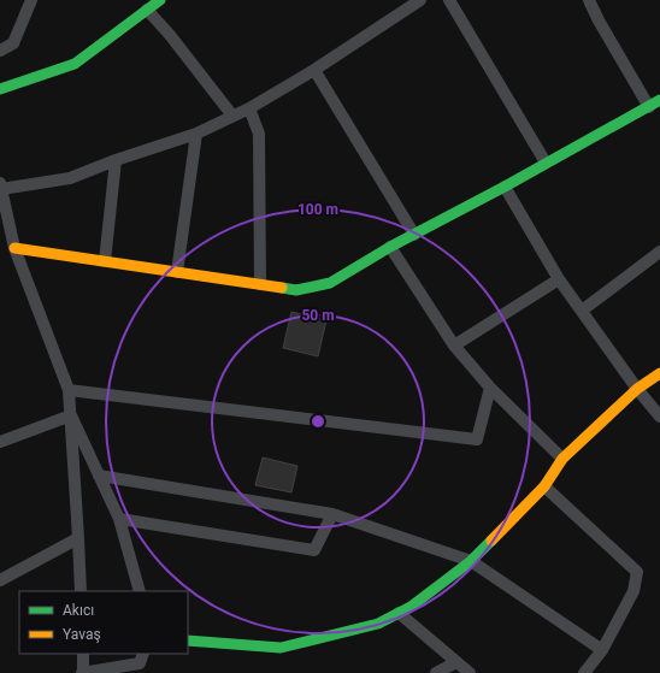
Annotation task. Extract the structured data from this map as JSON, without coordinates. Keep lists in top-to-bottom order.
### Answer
{
  "legend": ["Akıcı", "Yavaş"],
  "rings": ["100 m", "50 m"]
}
